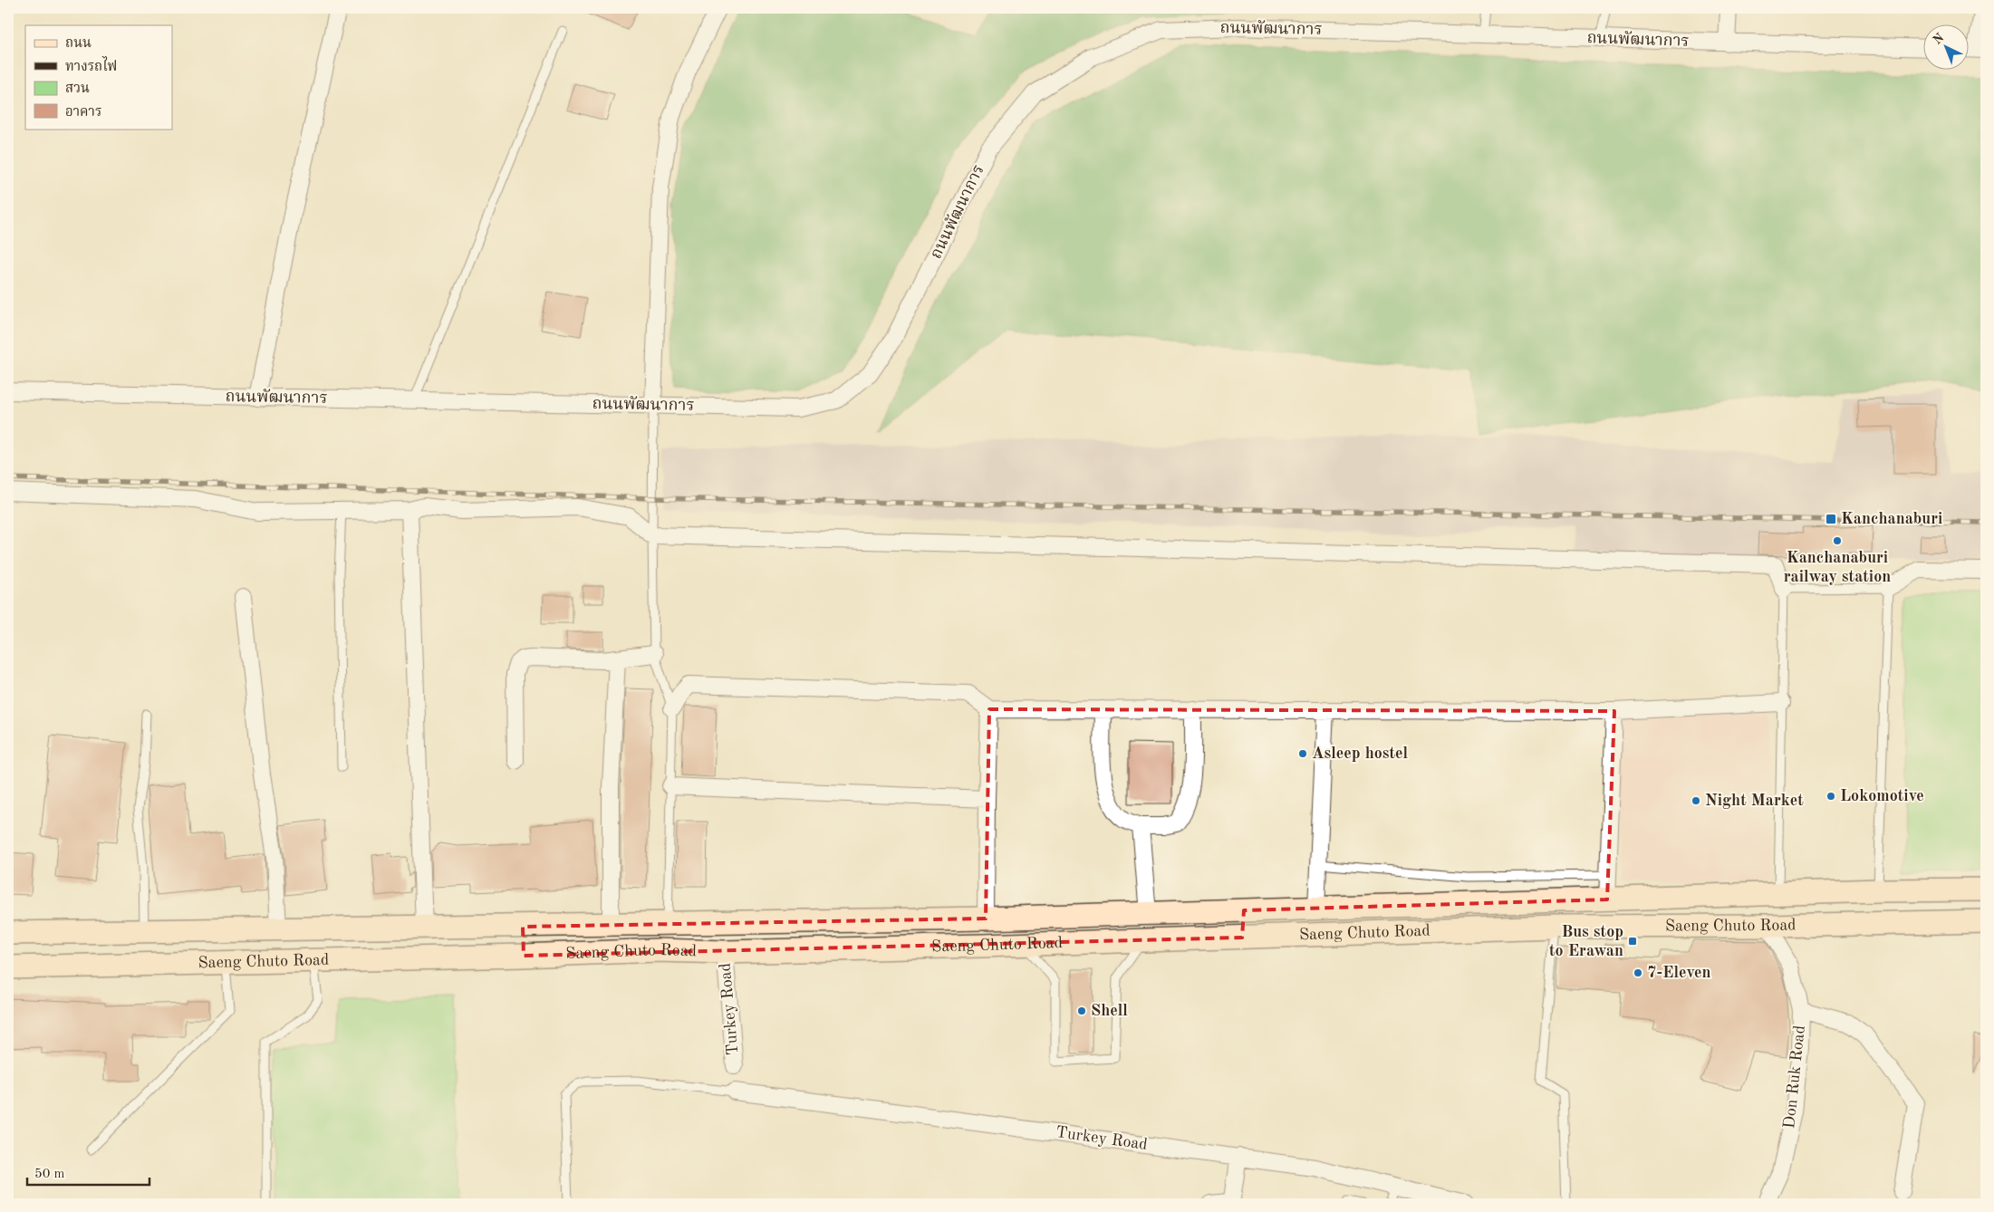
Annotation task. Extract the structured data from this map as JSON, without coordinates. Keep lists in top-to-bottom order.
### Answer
{
  "streets": {
    "main road": ["Saeng Chuto Road"],
    "street": ["ถนนพัฒนาการ", "Turkey Road", "Don Ruk Road"]
  },
  "crossings": [
    ["Saeng Chuto Road", "Turkey Road"],
    ["Saeng Chuto Road", "Don Ruk Road"]
  ],
  "places": {
    "transit": ["Kanchanaburi", "Bus stop to Erawan"],
    "other": [
      "Kanchanaburi railway station",
      "Asleep hostel",
      "Lokomotive",
      "Night Market",
      "7-Eleven",
      "Shell"
    ]
  },
  "legend": [
    "ถนน",
    "ทางรถไฟ",
    "สวน",
    "อาคาร"
  ],
  "scale_bar": "50 m",
  "north": "top left"
}
